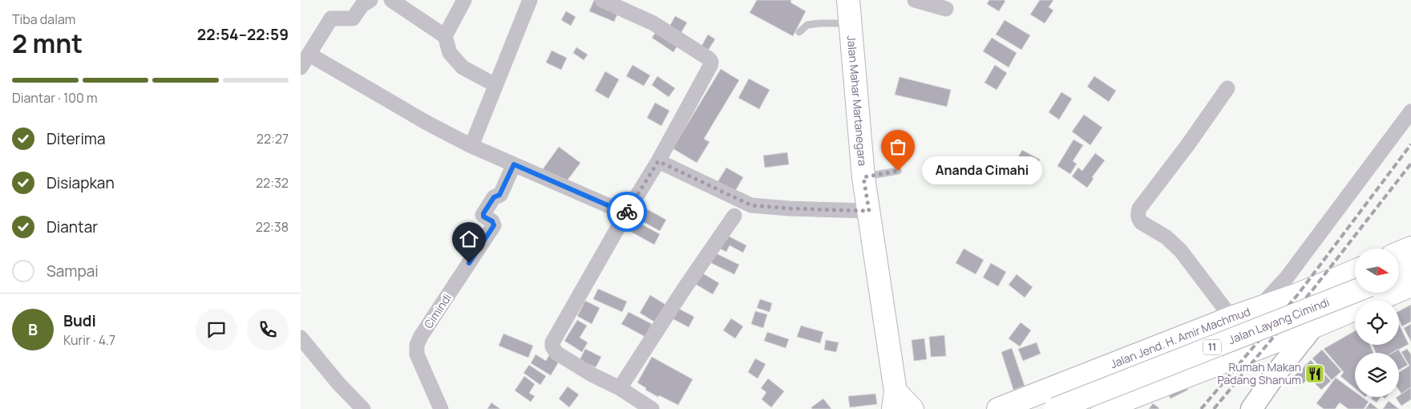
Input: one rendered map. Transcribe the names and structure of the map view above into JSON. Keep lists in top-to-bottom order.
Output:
{
  "streets": {
    "main road": [
      "Jalan Mahar Martanegara",
      "Jalan Layang Cimindi",
      "Jalan Jend. H. Amir Machmud",
      "11"
    ],
    "street": ["Cimindi"]
  },
  "places": {
    "other": ["Ananda Cimahi"],
    "restaurant": ["Rumah Makan Padang Shanum"]
  },
  "north": "right",
  "page": {
    "heading": ["2 mnt", "Tiba dalam", "22:54–22:59"],
    "panel": ["Budi", "Kurir · 4.7"],
    "bar": "Diantar · 100 m",
    "list": [
      ["Diterima", "22:27"],
      ["Disiapkan", "22:32"],
      ["Diantar", "22:38"],
      "Sampai"
    ],
    "bubble": "Ananda Cimahi",
    "round": "B"
  }
}
